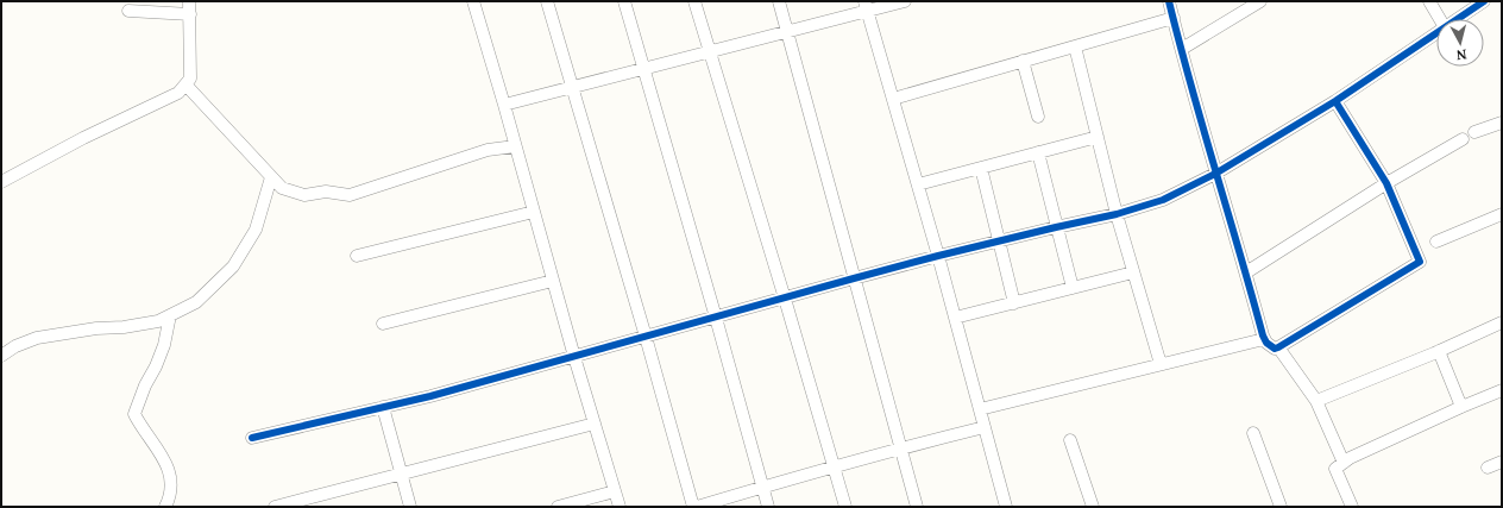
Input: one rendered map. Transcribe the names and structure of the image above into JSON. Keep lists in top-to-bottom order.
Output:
{
  "north": "bottom"
}
